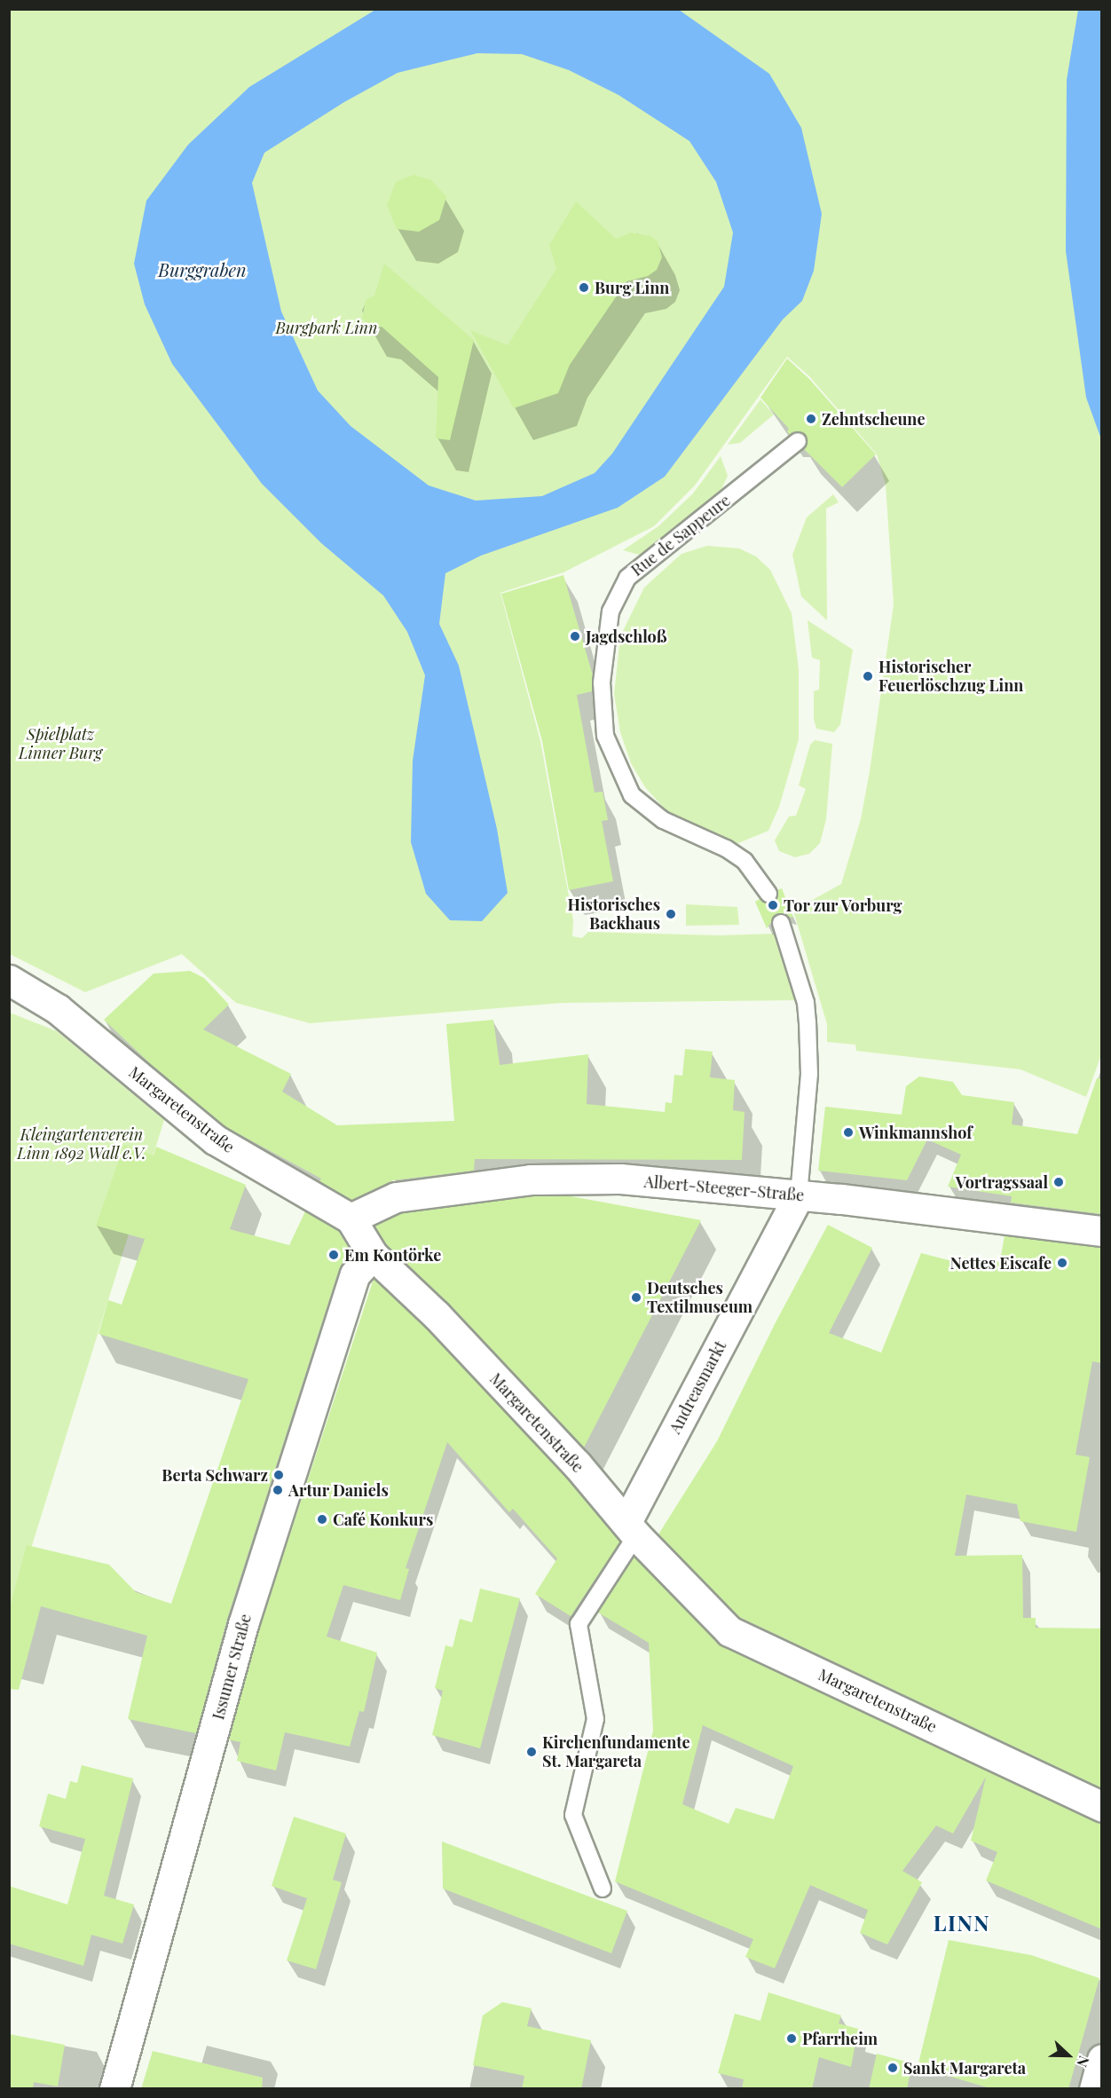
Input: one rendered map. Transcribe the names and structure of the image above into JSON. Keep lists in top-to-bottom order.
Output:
{
  "streets": {
    "street": [
      "Margaretenstraße",
      "Albert-Steeger-Straße",
      "Andreasmarkt",
      "Issumer Straße"
    ],
    "lane": ["Rue de Sappeure"]
  },
  "crossings": [
    ["Margaretenstraße", "Albert-Steeger-Straße"],
    ["Margaretenstraße", "Andreasmarkt"],
    ["Margaretenstraße", "Issumer Straße"],
    ["Albert-Steeger-Straße", "Andreasmarkt"]
  ],
  "districts": ["LINN"],
  "water": ["Burggraben"],
  "parks": ["Burgpark Linn", "Spielplatz Linner Burg", "Kleingartenverein Linn 1892 Wall e.V."],
  "places": [
    "Burg Linn",
    "Zehntscheune",
    "Jagdschloß",
    "Historischer Feuerlöschzug Linn",
    "Tor zur Vorburg",
    "Historisches Backhaus",
    "Winkmannshof",
    "Vortragssaal",
    "Em Kontörke",
    "Nettes Eiscafe",
    "Deutsches Textilmuseum",
    "Berta Schwarz",
    "Artur Daniels",
    "Café Konkurs",
    "Kirchenfundamente St. Margareta",
    "Pfarrheim",
    "Sankt Margareta"
  ],
  "north": "right"
}
